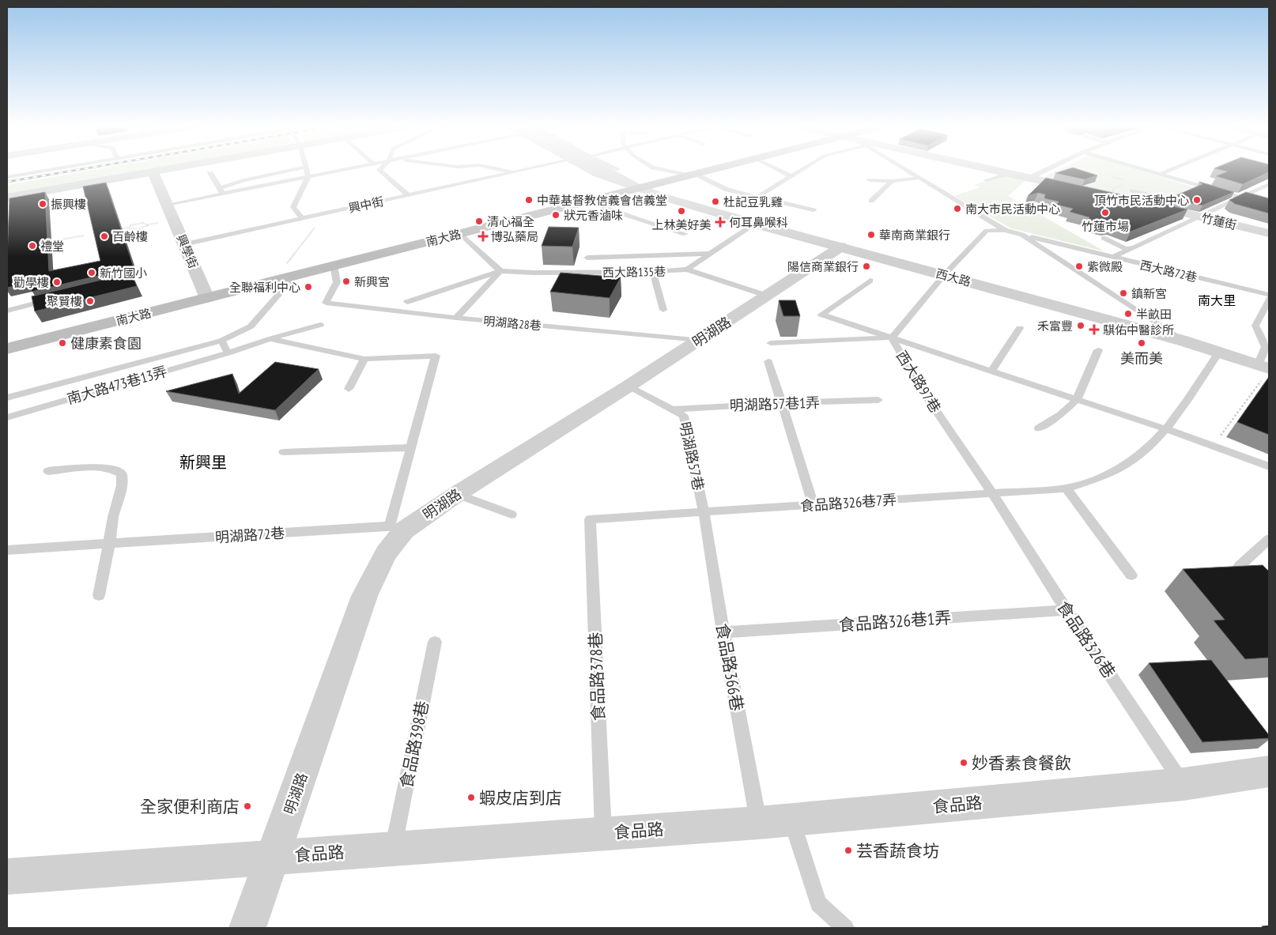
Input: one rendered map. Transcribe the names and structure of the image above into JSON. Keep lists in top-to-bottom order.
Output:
{
  "streets": {
    "main road": ["南大路"],
    "street": [
      "竹蓮街",
      "興學街",
      "西大路",
      "明湖路",
      "食品路"
    ],
    "lane": [
      "興中街",
      "西大路72巷",
      "西大路135巷",
      "明湖路28巷",
      "西大路97巷",
      "南大路473巷13弄",
      "明湖路57巷1弄",
      "明湖路57巷",
      "食品路326巷7弄",
      "明湖路72巷",
      "食品路326巷1弄",
      "食品路326巷",
      "食品路366巷",
      "食品路378巷",
      "食品路398巷"
    ]
  },
  "crossings": [
    ["興中街", "興學街"],
    ["南大路", "興學街"],
    ["南大路", "西大路"],
    ["南大路", "明湖路28巷"],
    ["西大路72巷", "西大路"],
    ["西大路72巷", "西大路97巷"],
    ["西大路", "明湖路"],
    ["西大路", "西大路97巷"],
    ["西大路", "食品路326巷7弄"],
    ["明湖路28巷", "明湖路"],
    ["明湖路", "明湖路57巷"],
    ["明湖路", "明湖路72巷"],
    ["明湖路", "食品路"],
    ["西大路97巷", "食品路326巷7弄"],
    ["西大路97巷", "食品路326巷"],
    ["明湖路57巷1弄", "明湖路57巷"],
    ["明湖路57巷", "食品路326巷7弄"],
    ["明湖路57巷", "食品路366巷"],
    ["食品路326巷7弄", "食品路326巷"],
    ["食品路326巷7弄", "食品路366巷"],
    ["食品路326巷7弄", "食品路378巷"],
    ["食品路326巷1弄", "食品路326巷"],
    ["食品路326巷1弄", "食品路366巷"],
    ["食品路326巷", "食品路"],
    ["食品路366巷", "食品路"],
    ["食品路378巷", "食品路"],
    ["食品路398巷", "食品路"]
  ],
  "districts": ["南大里", "新興里"],
  "places": {
    "other": [
      "中華基督教信義會信義堂",
      "頂竹市民活動中心",
      "杜記豆乳雞",
      "振興樓",
      "南大市民活動中心",
      "上林美好美",
      "竹蓮市場",
      "狀元香滷味",
      "清心福全",
      "華南商業銀行",
      "百齡樓",
      "禮堂",
      "陽信商業銀行",
      "紫微殿",
      "新竹國小",
      "新興宮",
      "勸學樓",
      "全聯福利中心",
      "鎮新宮",
      "聚賢樓",
      "半畝田",
      "禾富豐",
      "健康素食園",
      "美而美",
      "妙香素食餐飲",
      "蝦皮店到店",
      "全家便利商店",
      "芸香蔬食坊"
    ],
    "health": ["何耳鼻喉科", "博弘藥局", "騏佑中醫診所"]
  }
}
